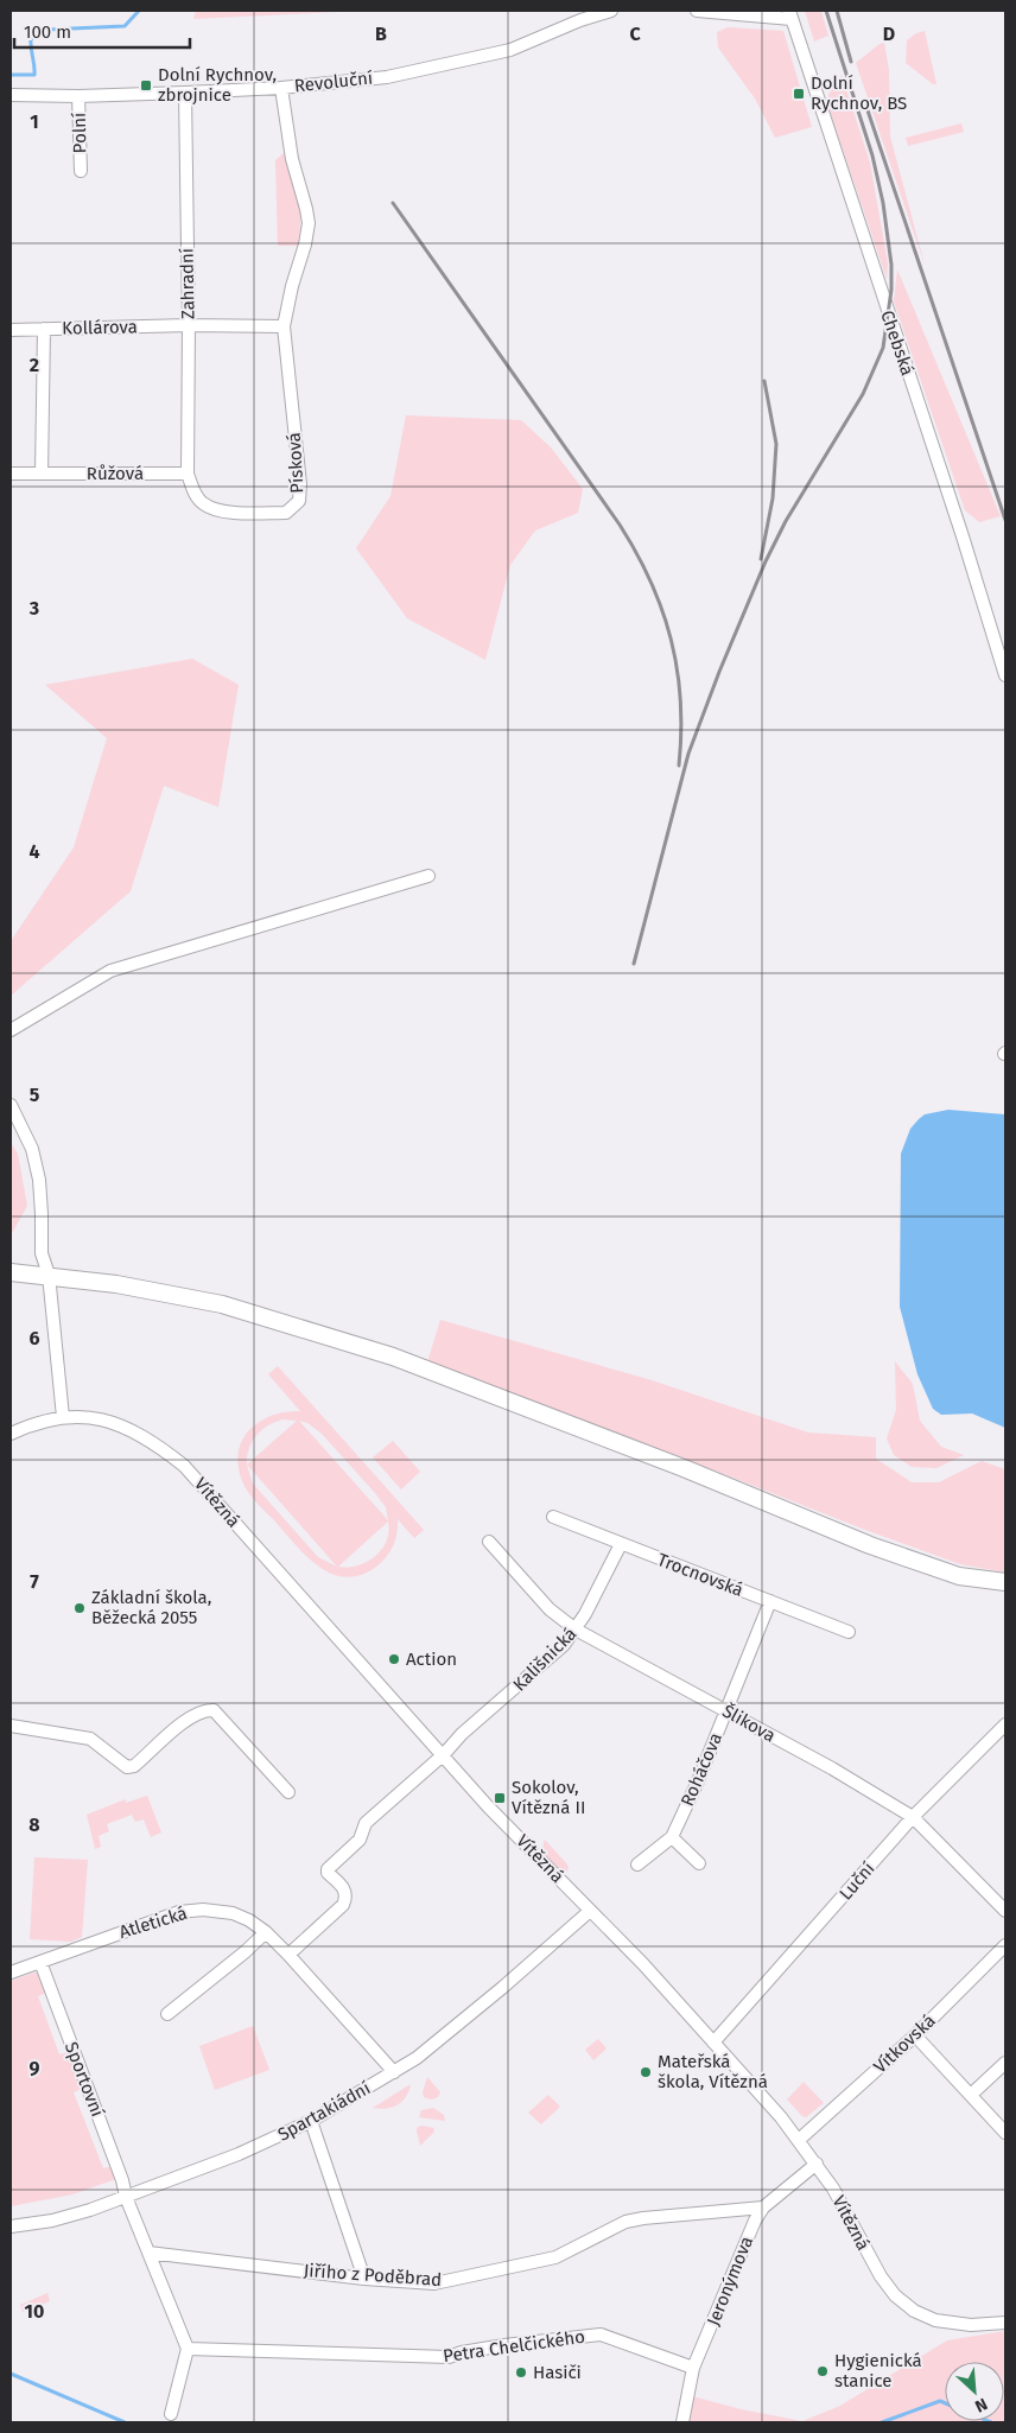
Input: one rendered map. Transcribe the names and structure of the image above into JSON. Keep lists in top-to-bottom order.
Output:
{
  "streets": {
    "street": [
      "Revoluční",
      "Polní",
      "Zahradní",
      "Kollárova",
      "Chebská",
      "Písková",
      "Růžová",
      "Vítězná",
      "Trocnovská",
      "Kališnická",
      "Šlikova",
      "Roháčova",
      "Luční",
      "Atletická",
      "Vítkovská",
      "Sportovní",
      "Spartakiádní",
      "Jiřího z Poděbrad",
      "Jeronýmova",
      "Petra Chelčického"
    ]
  },
  "crossings": [
    ["Revoluční", "Polní"],
    ["Revoluční", "Zahradní"],
    ["Revoluční", "Písková"],
    ["Zahradní", "Kollárova"],
    ["Zahradní", "Písková"],
    ["Zahradní", "Růžová"],
    ["Písková", "Růžová"],
    ["Vítězná", "Kališnická"],
    ["Vítězná", "Luční"],
    ["Vítězná", "Vítkovská"],
    ["Vítězná", "Spartakiádní"],
    ["Vítězná", "Jeronýmova"],
    ["Trocnovská", "Kališnická"],
    ["Trocnovská", "Roháčova"],
    ["Kališnická", "Šlikova"],
    ["Šlikova", "Roháčova"],
    ["Šlikova", "Luční"],
    ["Atletická", "Sportovní"],
    ["Atletická", "Spartakiádní"],
    ["Sportovní", "Spartakiádní"],
    ["Sportovní", "Jiřího z Poděbrad"],
    ["Sportovní", "Petra Chelčického"],
    ["Jiřího z Poděbrad", "Jeronýmova"],
    ["Jeronýmova", "Petra Chelčického"]
  ],
  "places": {
    "transit": ["Dolní Rychnov, zbrojnice", "Dolní Rychnov, BS", "Sokolov, Vítězná II"],
    "other": [
      "Základní škola, Běžecká 2055",
      "Action",
      "Mateřská škola, Vítězná",
      "Hygienická stanice",
      "Hasiči"
    ]
  },
  "scale_bar": "100 m",
  "north": "bottom right",
  "grid": {
    "columns": ["B", "C", "D"],
    "rows": [
      "1",
      "2",
      "3",
      "4",
      "5",
      "6",
      "7",
      "8",
      "9",
      "10"
    ]
  }
}
